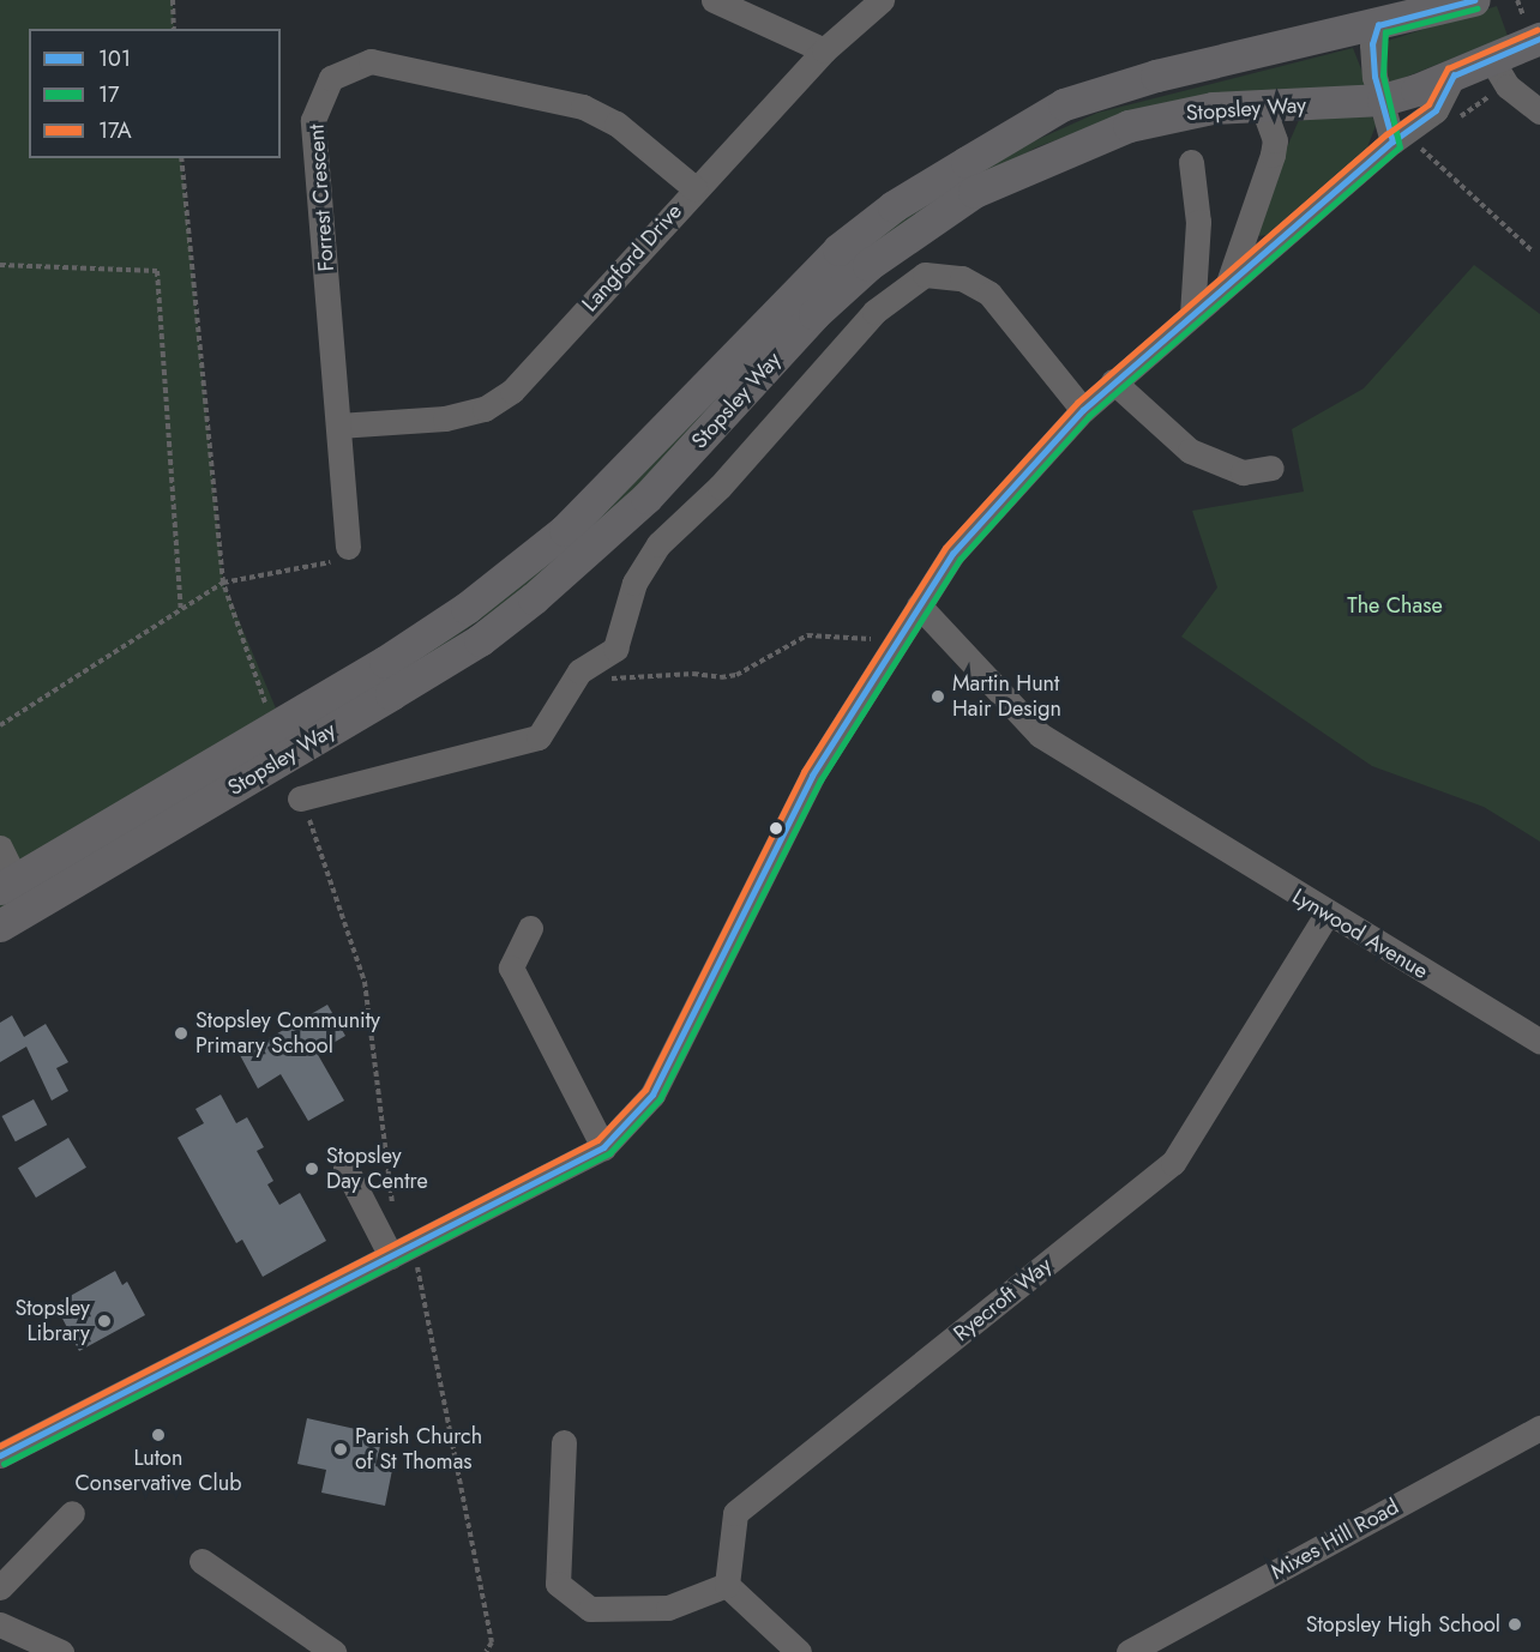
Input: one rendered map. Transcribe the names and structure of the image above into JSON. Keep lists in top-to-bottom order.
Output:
{
  "streets": {
    "main road": ["Stopsley Way"],
    "street": [
      "Forrest Crescent",
      "Langford Drive",
      "Lynwood Avenue",
      "Ryecroft Way",
      "Mixes Hill Road"
    ]
  },
  "crossings": [
    ["Forrest Crescent", "Langford Drive"],
    ["Lynwood Avenue", "Ryecroft Way"]
  ],
  "parks": ["The Chase"],
  "places": [
    "Martin Hunt Hair Design",
    "Stopsley Community Primary School",
    "Stopsley Day Centre",
    "Stopsley Library",
    "Luton Conservative Club",
    "Parish Church of St Thomas",
    "Stopsley High School"
  ],
  "lines": ["transit line 101", "transit line 17", "transit line 17A"],
  "legend": ["101", "17", "17A"]
}
